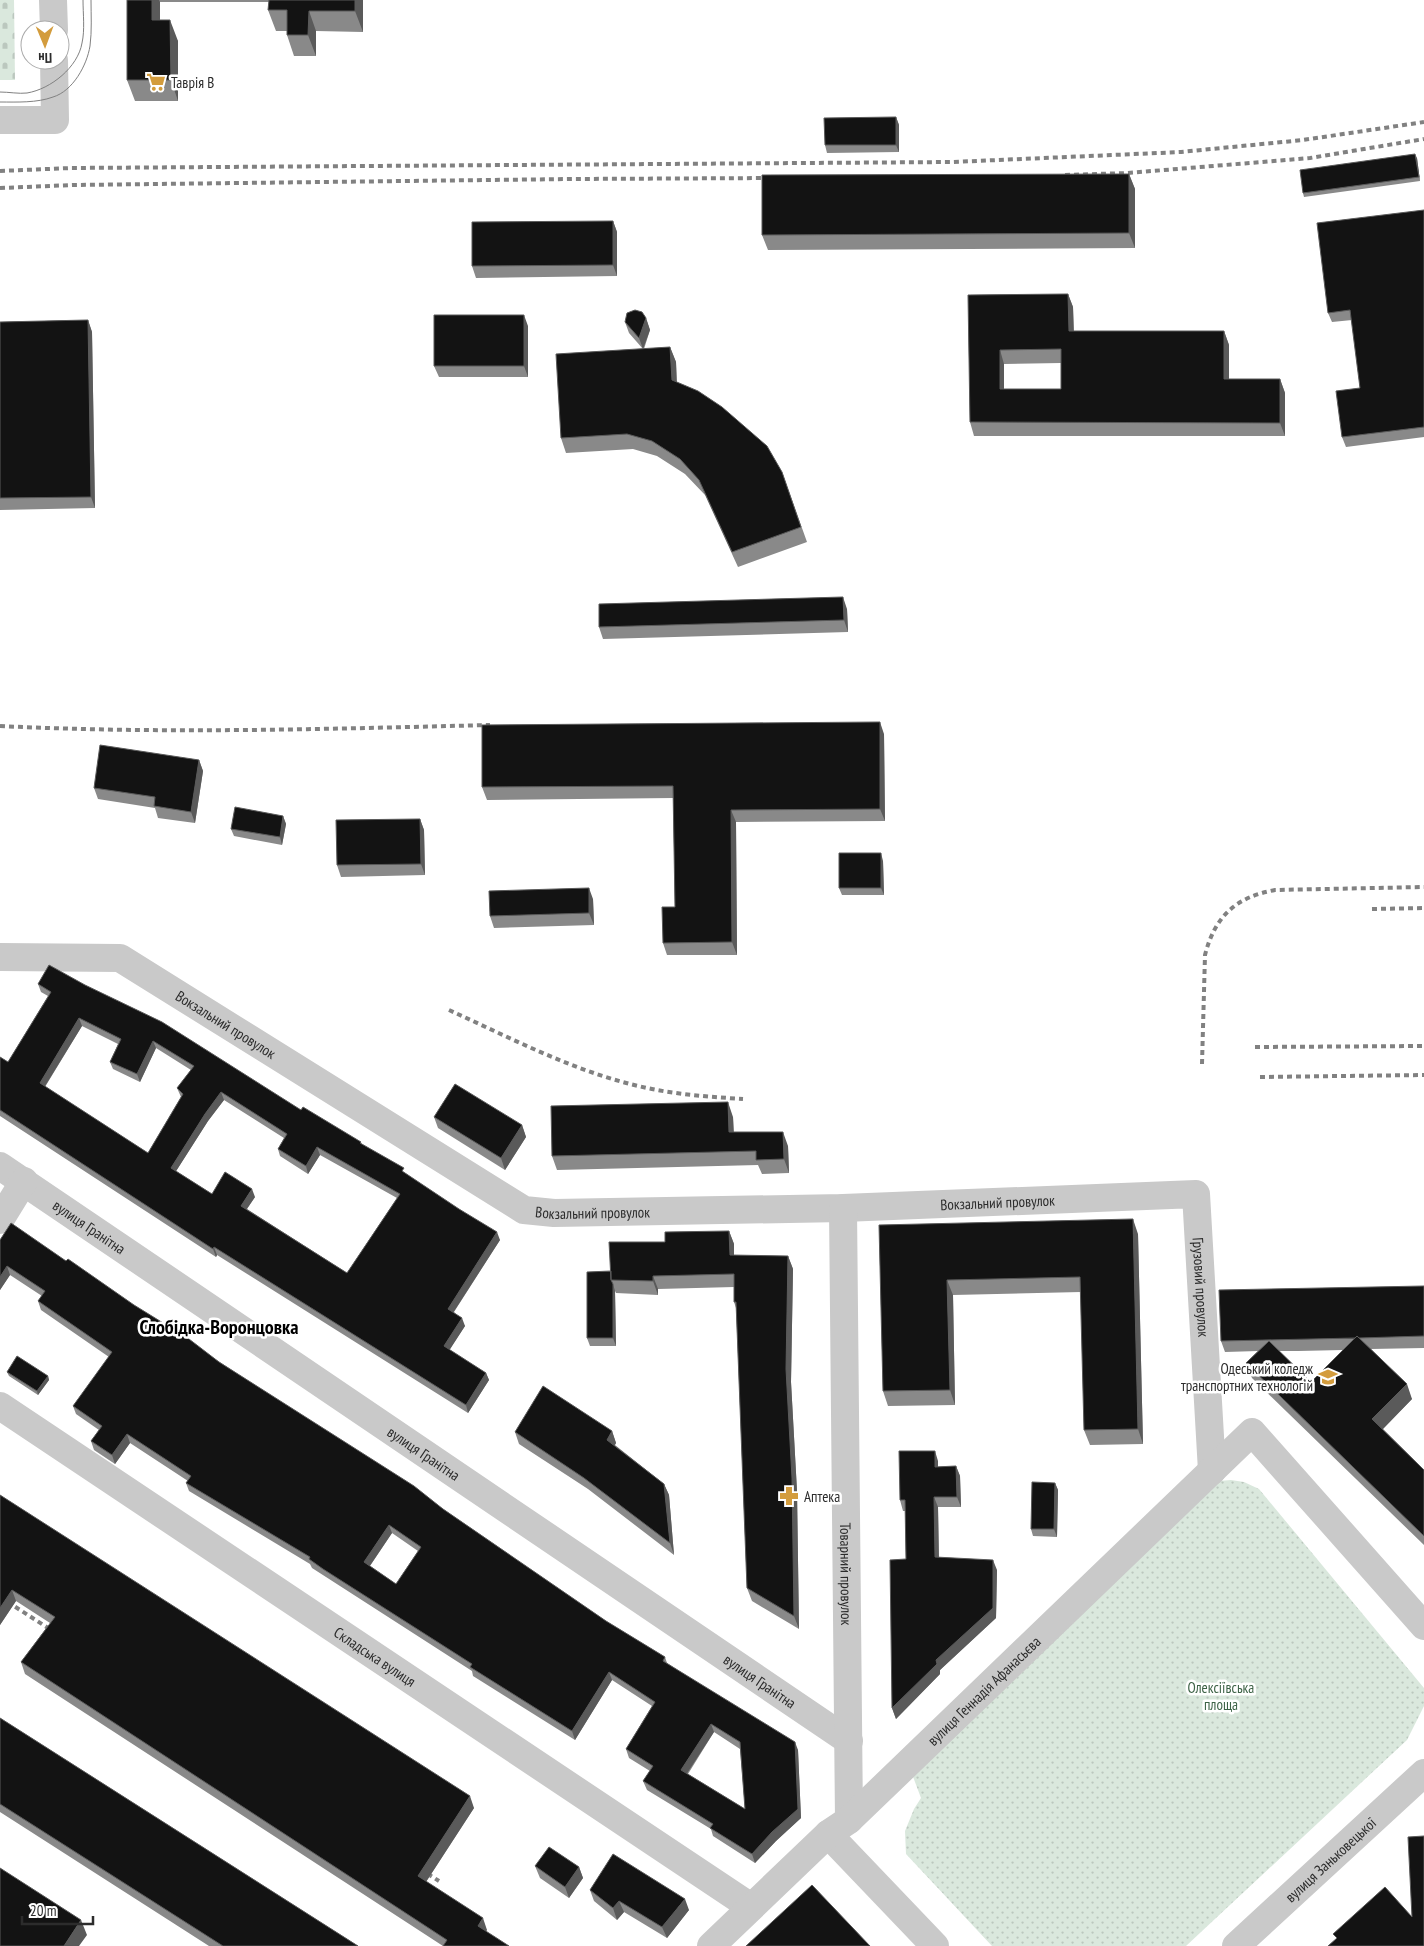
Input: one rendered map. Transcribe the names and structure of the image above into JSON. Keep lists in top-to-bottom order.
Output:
{
  "streets": {
    "street": [
      "Вокзальний провулок",
      "вулиця Гранітна",
      "Грузовий провулок",
      "Товарний провулок",
      "Складська вулиця",
      "вулиця Геннадія Афанасьєва",
      "вулиця Заньковецької"
    ]
  },
  "crossings": [
    ["Вокзальний провулок", "Грузовий провулок"],
    ["Вокзальний провулок", "Товарний провулок"],
    ["вулиця Гранітна", "Товарний провулок"],
    ["Грузовий провулок", "вулиця Геннадія Афанасьєва"],
    ["Товарний провулок", "вулиця Геннадія Афанасьєва"],
    ["Складська вулиця", "вулиця Геннадія Афанасьєва"]
  ],
  "districts": ["Слобідка-Воронцовка"],
  "parks": ["Олексіївська площа"],
  "places": {
    "supermarket": ["Таврія В"],
    "school or university": ["Одеський коледж транспортних технологій"],
    "pharmacy": ["Аптека"]
  },
  "scale_bar": "20 m",
  "north": "bottom"
}
